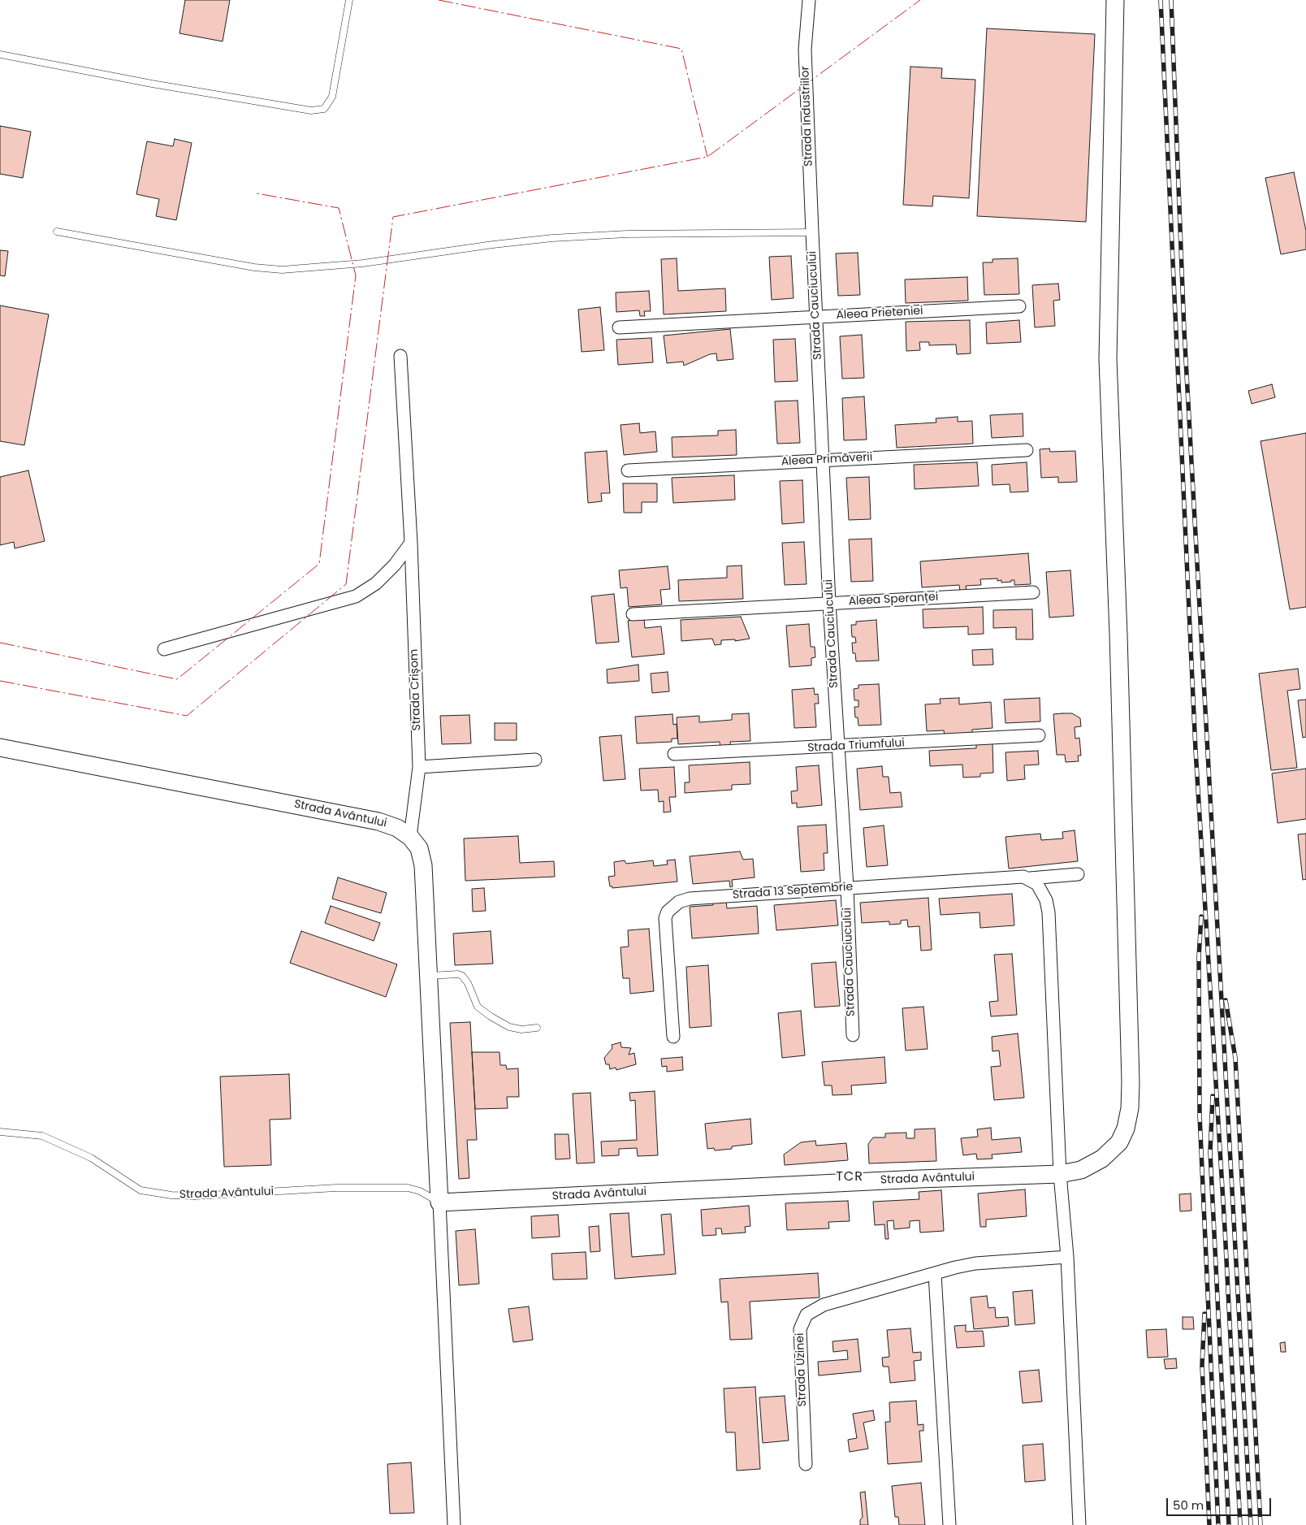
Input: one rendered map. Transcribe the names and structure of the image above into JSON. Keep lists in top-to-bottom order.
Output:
{
  "streets": {
    "main road": ["Strada Avântului"],
    "street": [
      "Strada Industriilor",
      "Strada Cauciucului",
      "Aleea Prieteniei",
      "Aleea Primăverii",
      "Aleea Speranței",
      "Strada Crișom",
      "Strada Triumfului",
      "Strada 13 Septembrie",
      "Strada Uzinei"
    ]
  },
  "crossings": [
    ["Strada Industriilor", "Strada Cauciucului"],
    ["Strada Cauciucului", "Aleea Prieteniei"],
    ["Strada Cauciucului", "Aleea Primăverii"],
    ["Strada Cauciucului", "Aleea Speranței"],
    ["Strada Cauciucului", "Strada Triumfului"],
    ["Strada Cauciucului", "Strada 13 Septembrie"],
    ["Strada Crișom", "Strada Avântului"]
  ],
  "districts": ["TCR"],
  "scale_bar": "50 m"
}
